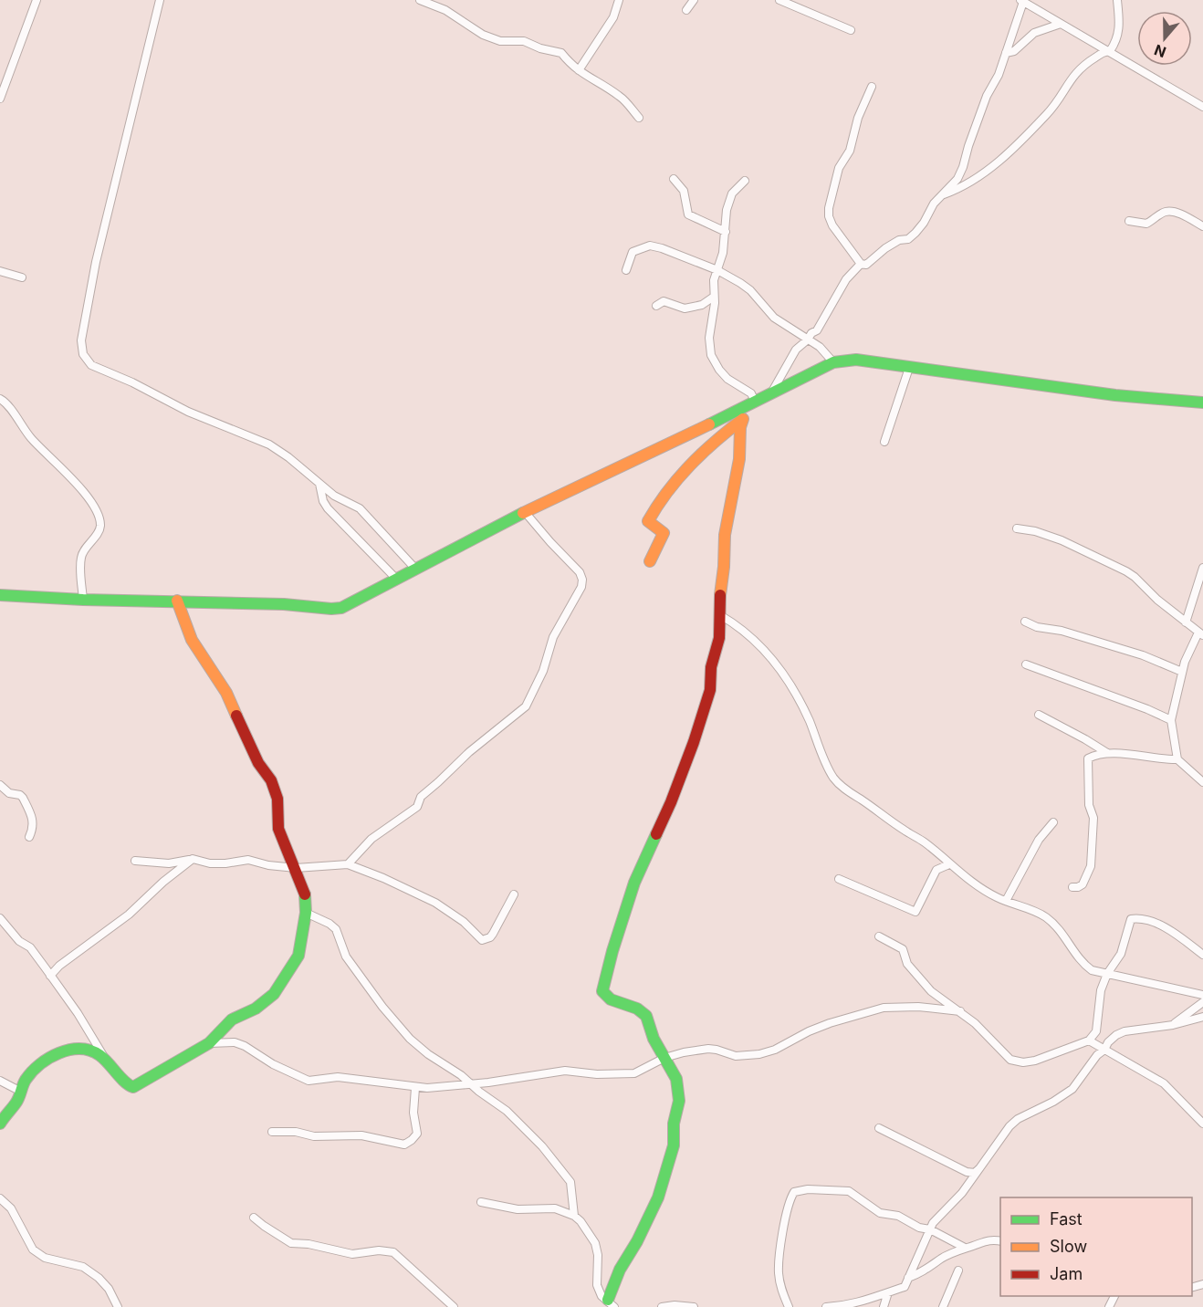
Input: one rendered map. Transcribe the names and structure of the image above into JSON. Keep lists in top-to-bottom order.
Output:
{
  "legend": ["Fast", "Slow", "Jam"],
  "north": "bottom"
}
